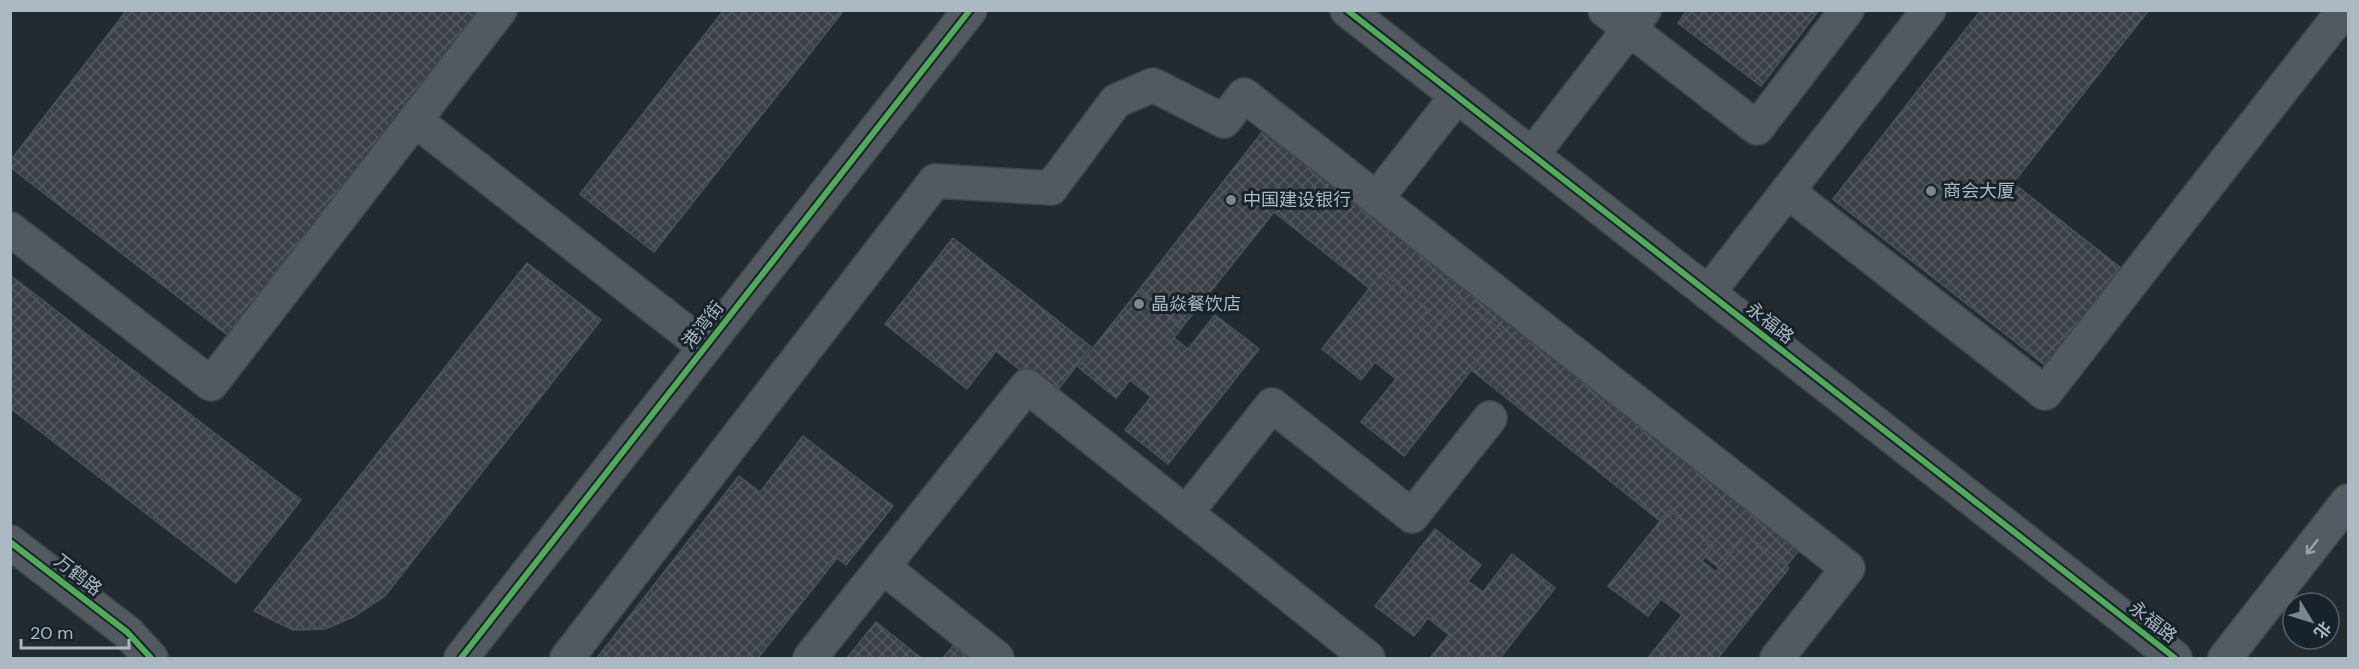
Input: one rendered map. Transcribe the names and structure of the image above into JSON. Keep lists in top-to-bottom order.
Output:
{
  "streets": {
    "street": ["永福路", "港湾街", "万鹤路"]
  },
  "places": ["商会大厦", "中国建设银行", "晶焱餐饮店"],
  "scale_bar": "20 m",
  "north": "bottom right"
}
